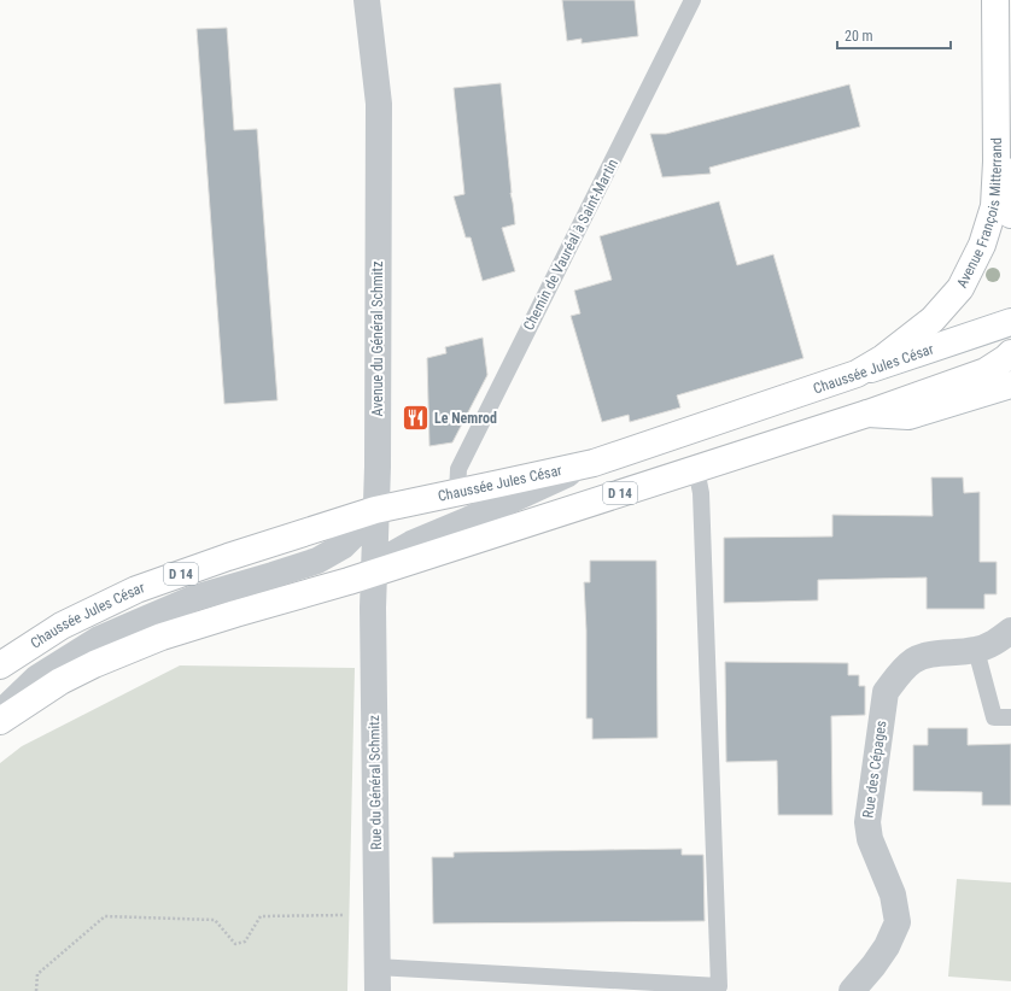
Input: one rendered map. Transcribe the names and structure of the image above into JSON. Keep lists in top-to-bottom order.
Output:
{
  "streets": {
    "main road": ["Avenue François Mitterrand", "Chaussée Jules César", "D 14"],
    "street": ["Avenue du Général Schmitz", "Rue des Cépages", "Rue du Général Schmitz"],
    "lane": ["Chemin de Vauréal à Saint-Martin"]
  },
  "crossings": [
    ["Avenue François Mitterrand", "Chaussée Jules César"],
    ["Chemin de Vauréal à Saint-Martin", "Chaussée Jules César"],
    ["Avenue du Général Schmitz", "Chaussée Jules César"],
    ["Avenue du Général Schmitz", "D 14"],
    ["Avenue du Général Schmitz", "Rue du Général Schmitz"],
    ["D 14", "Rue du Général Schmitz"]
  ],
  "places": {
    "restaurant": ["Le Nemrod"]
  },
  "scale_bar": "20 m"
}
